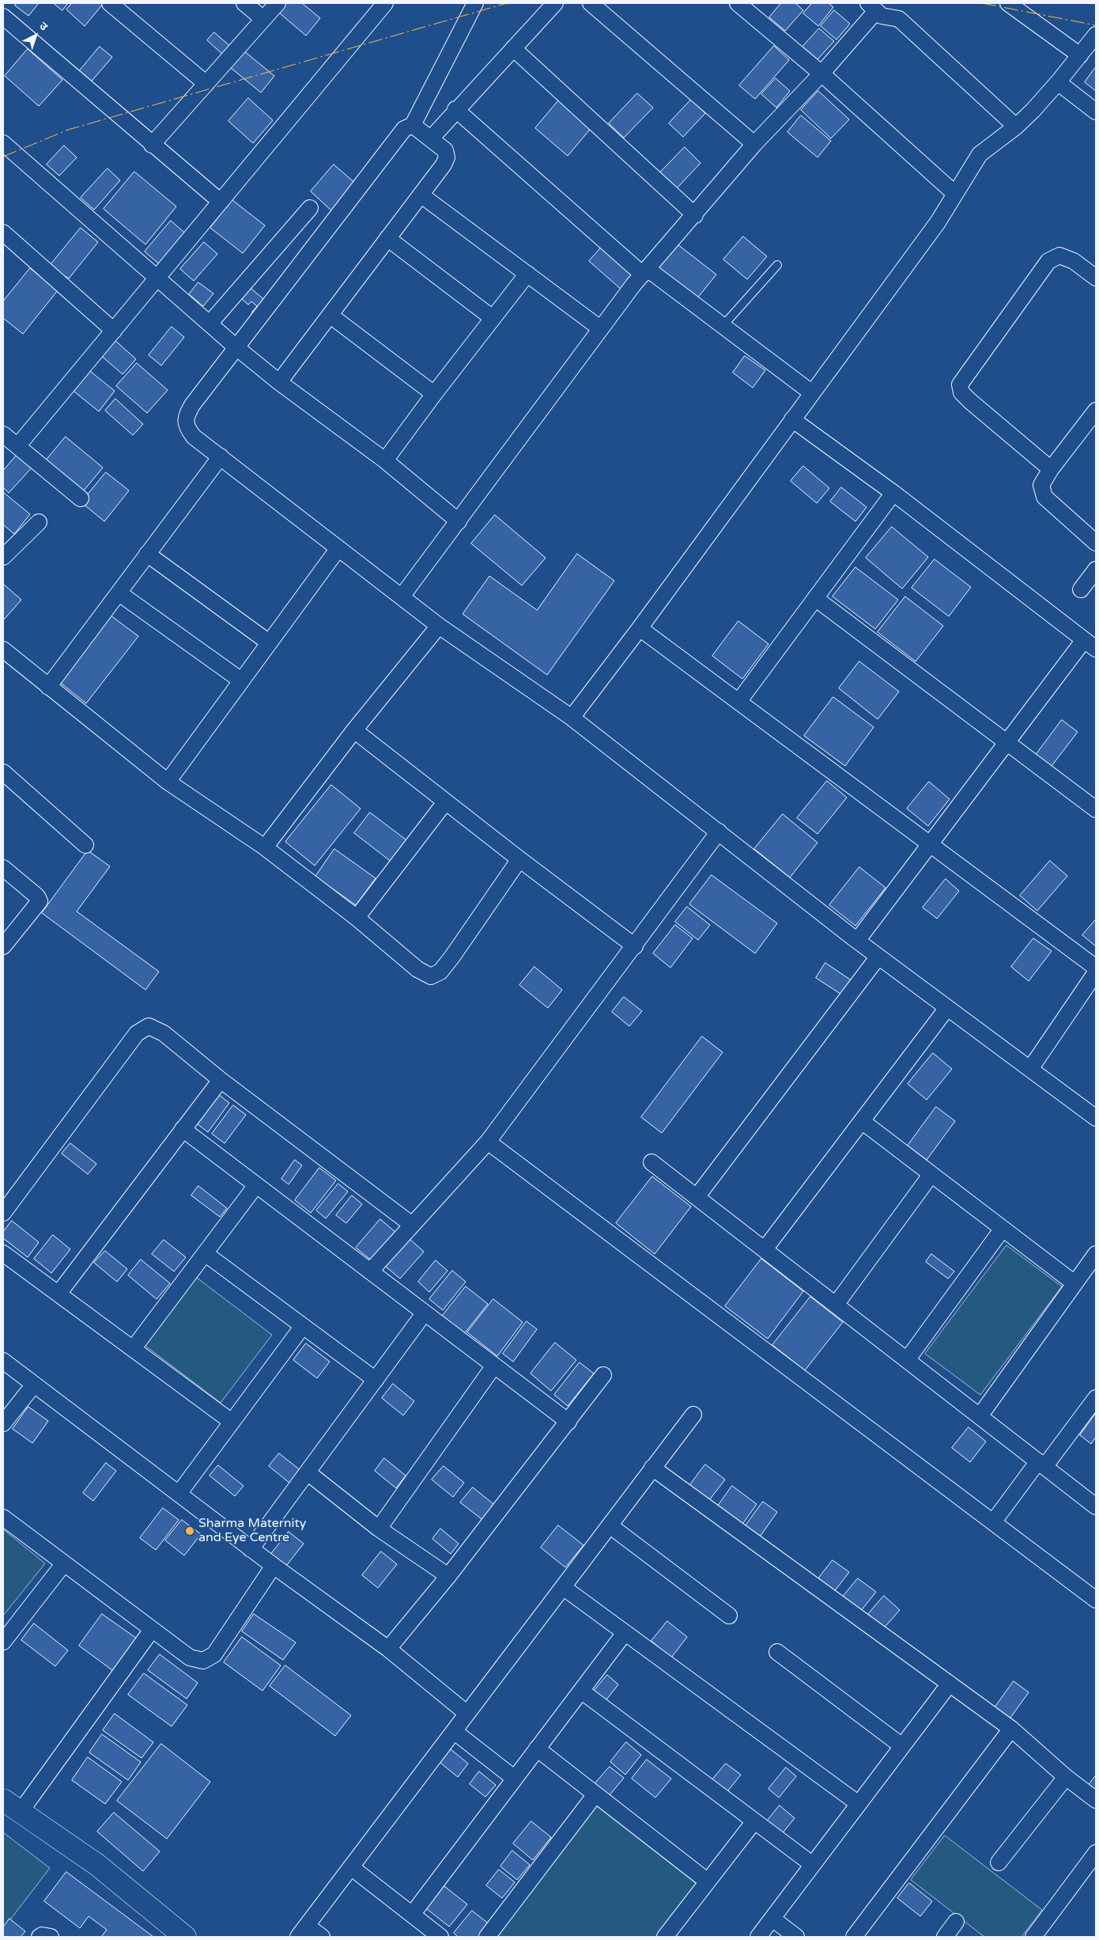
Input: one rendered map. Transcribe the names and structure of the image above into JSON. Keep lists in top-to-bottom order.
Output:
{
  "places": ["Sharma Maternity and Eye Centre"],
  "north": "top right"
}
